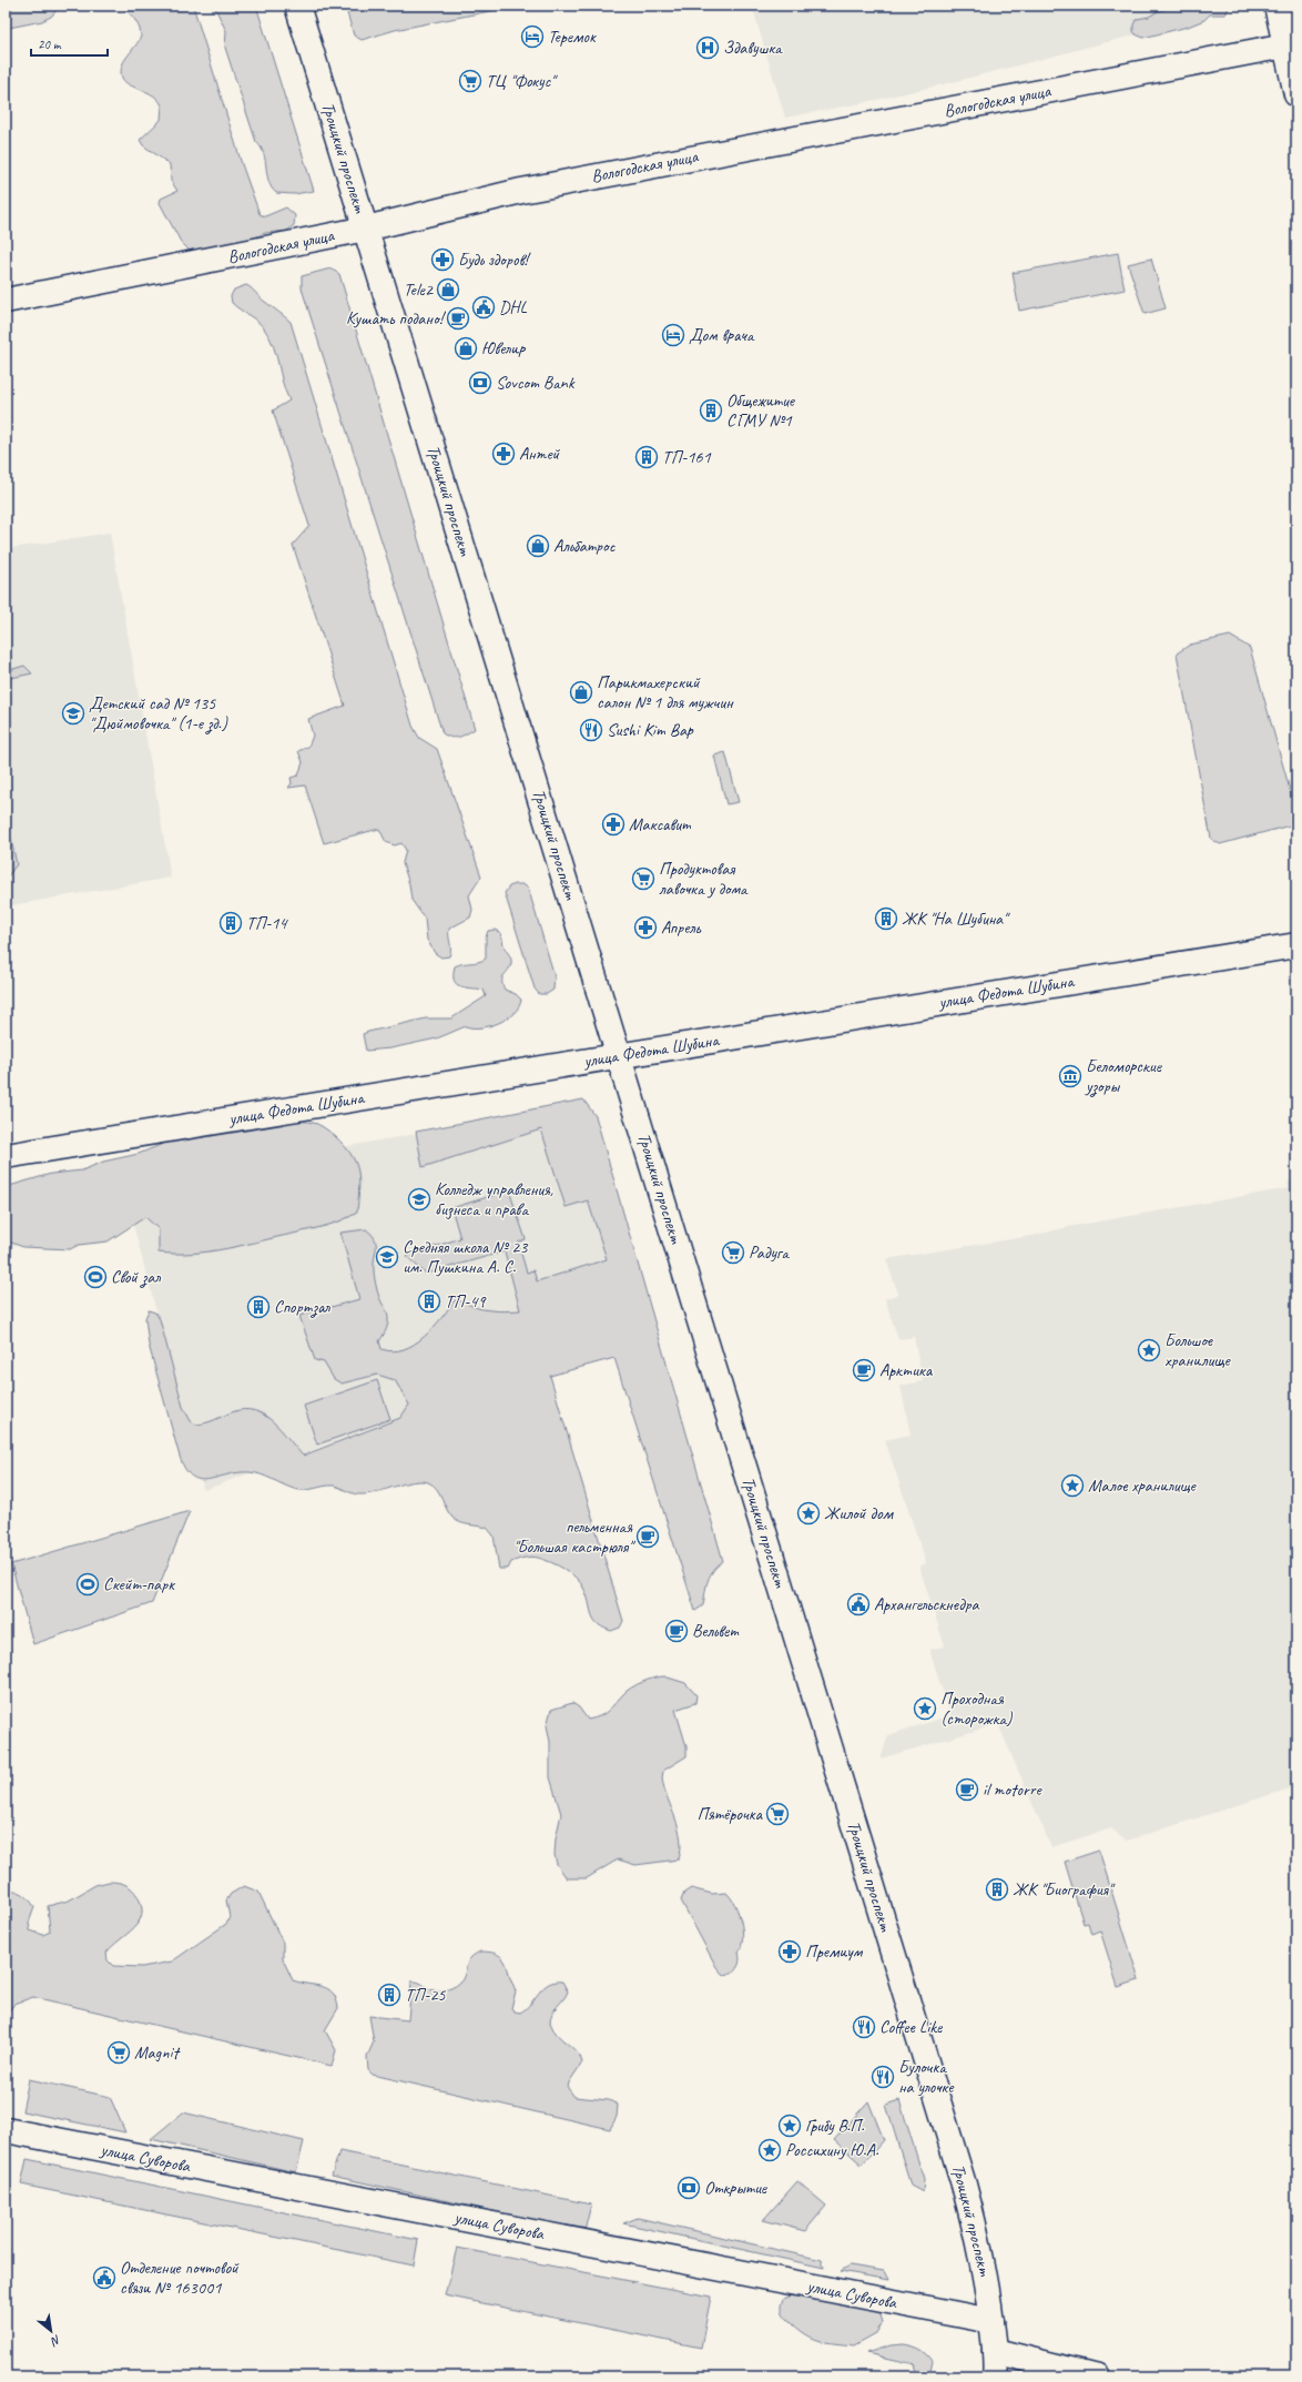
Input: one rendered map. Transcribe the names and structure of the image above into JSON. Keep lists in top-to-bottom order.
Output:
{
  "streets": {
    "street": [
      "Вологодская улица",
      "Троицкий проспект",
      "улица Федота Шубина",
      "улица Суворова"
    ]
  },
  "crossings": [
    ["Вологодская улица", "Троицкий проспект"],
    ["Троицкий проспект", "улица Федота Шубина"],
    ["Троицкий проспект", "улица Суворова"]
  ],
  "places": {
    "hotel": ["Теремок", "Дом врача"],
    "hospital": ["Здавушка"],
    "supermarket": [
      "ТЦ \"Фокус\"",
      "Продуктовая лавочка у дома",
      "Радуга",
      "Пятёрочка",
      "Magnit"
    ],
    "pharmacy": [
      "Будь здоров!",
      "Антей",
      "Максавит",
      "Апрель",
      "Премиум"
    ],
    "shop": [
      "Tele2",
      "Ювелир",
      "Альбатрос",
      "Парикмахерский салон № 1 для мужчин"
    ],
    "public building": ["DHL", "Архангельскнедра", "Отделение почтовой связи № 163001"],
    "cafe": [
      "Кушать подано!",
      "Арктика",
      "пельменная \"Большая кастрюля\"",
      "Вельвет",
      "il motorre"
    ],
    "bank": ["Sovcom Bank", "Открытие"],
    "building": [
      "Общежитие СГМУ №1",
      "ТП-161",
      "ЖК \"На Шубина\"",
      "ТП-14",
      "ТП-49",
      "Спортзал",
      "ЖК \"Биография\"",
      "ТП-25"
    ],
    "school or university": ["Детский сад № 135 \"Дюймовочка\" (1-е зд.)", "Колледж управления, бизнеса и права", "Средняя школа № 23 им. Пушкина А. С."],
    "restaurant": ["Sushi Kim Bap", "Coffee Like", "Булочка на улочке"],
    "museum": ["Беломорские узоры"],
    "sports": ["Свой зал", "Скейт-парк"],
    "place": [
      "Большое хранилище",
      "Малое хранилище",
      "Жилой дом",
      "Проходная (сторожка)",
      "Грибу В.П.",
      "Россихину Ю.А."
    ]
  },
  "scale_bar": "20 m",
  "north": "bottom right"
}
